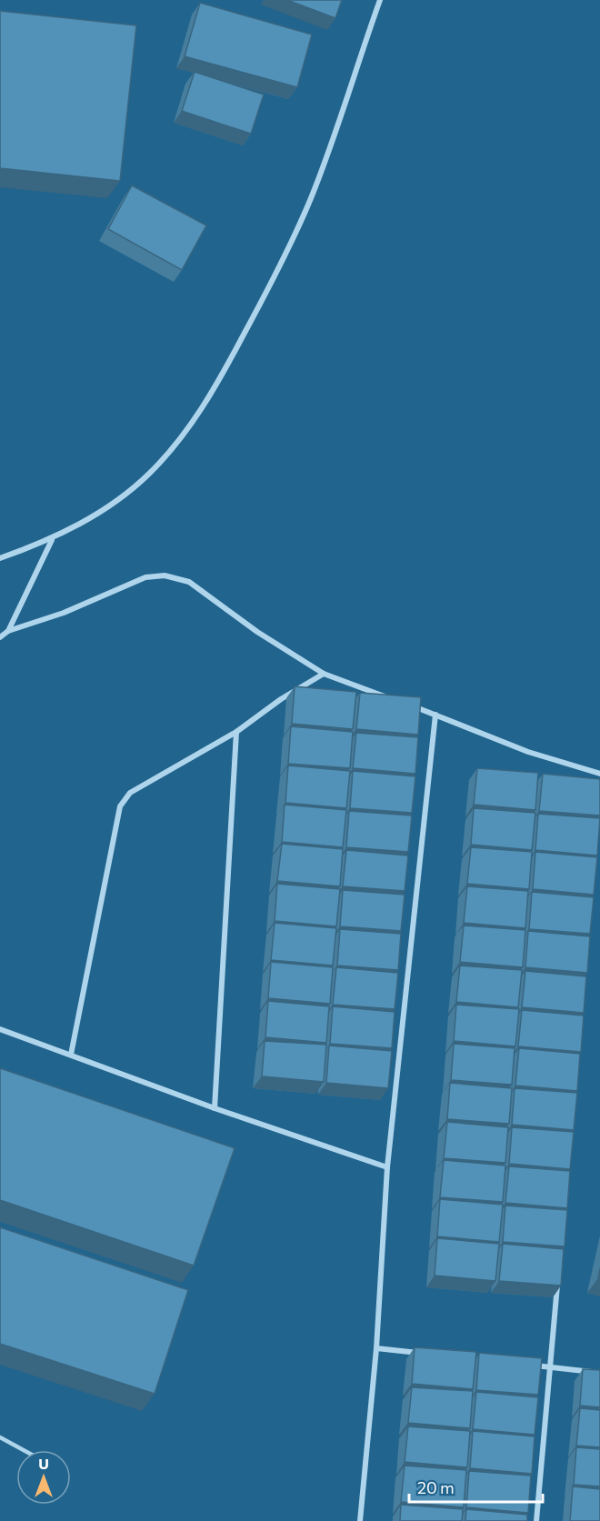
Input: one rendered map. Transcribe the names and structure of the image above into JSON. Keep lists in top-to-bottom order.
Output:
{
  "scale_bar": "20 m",
  "north": "top"
}
